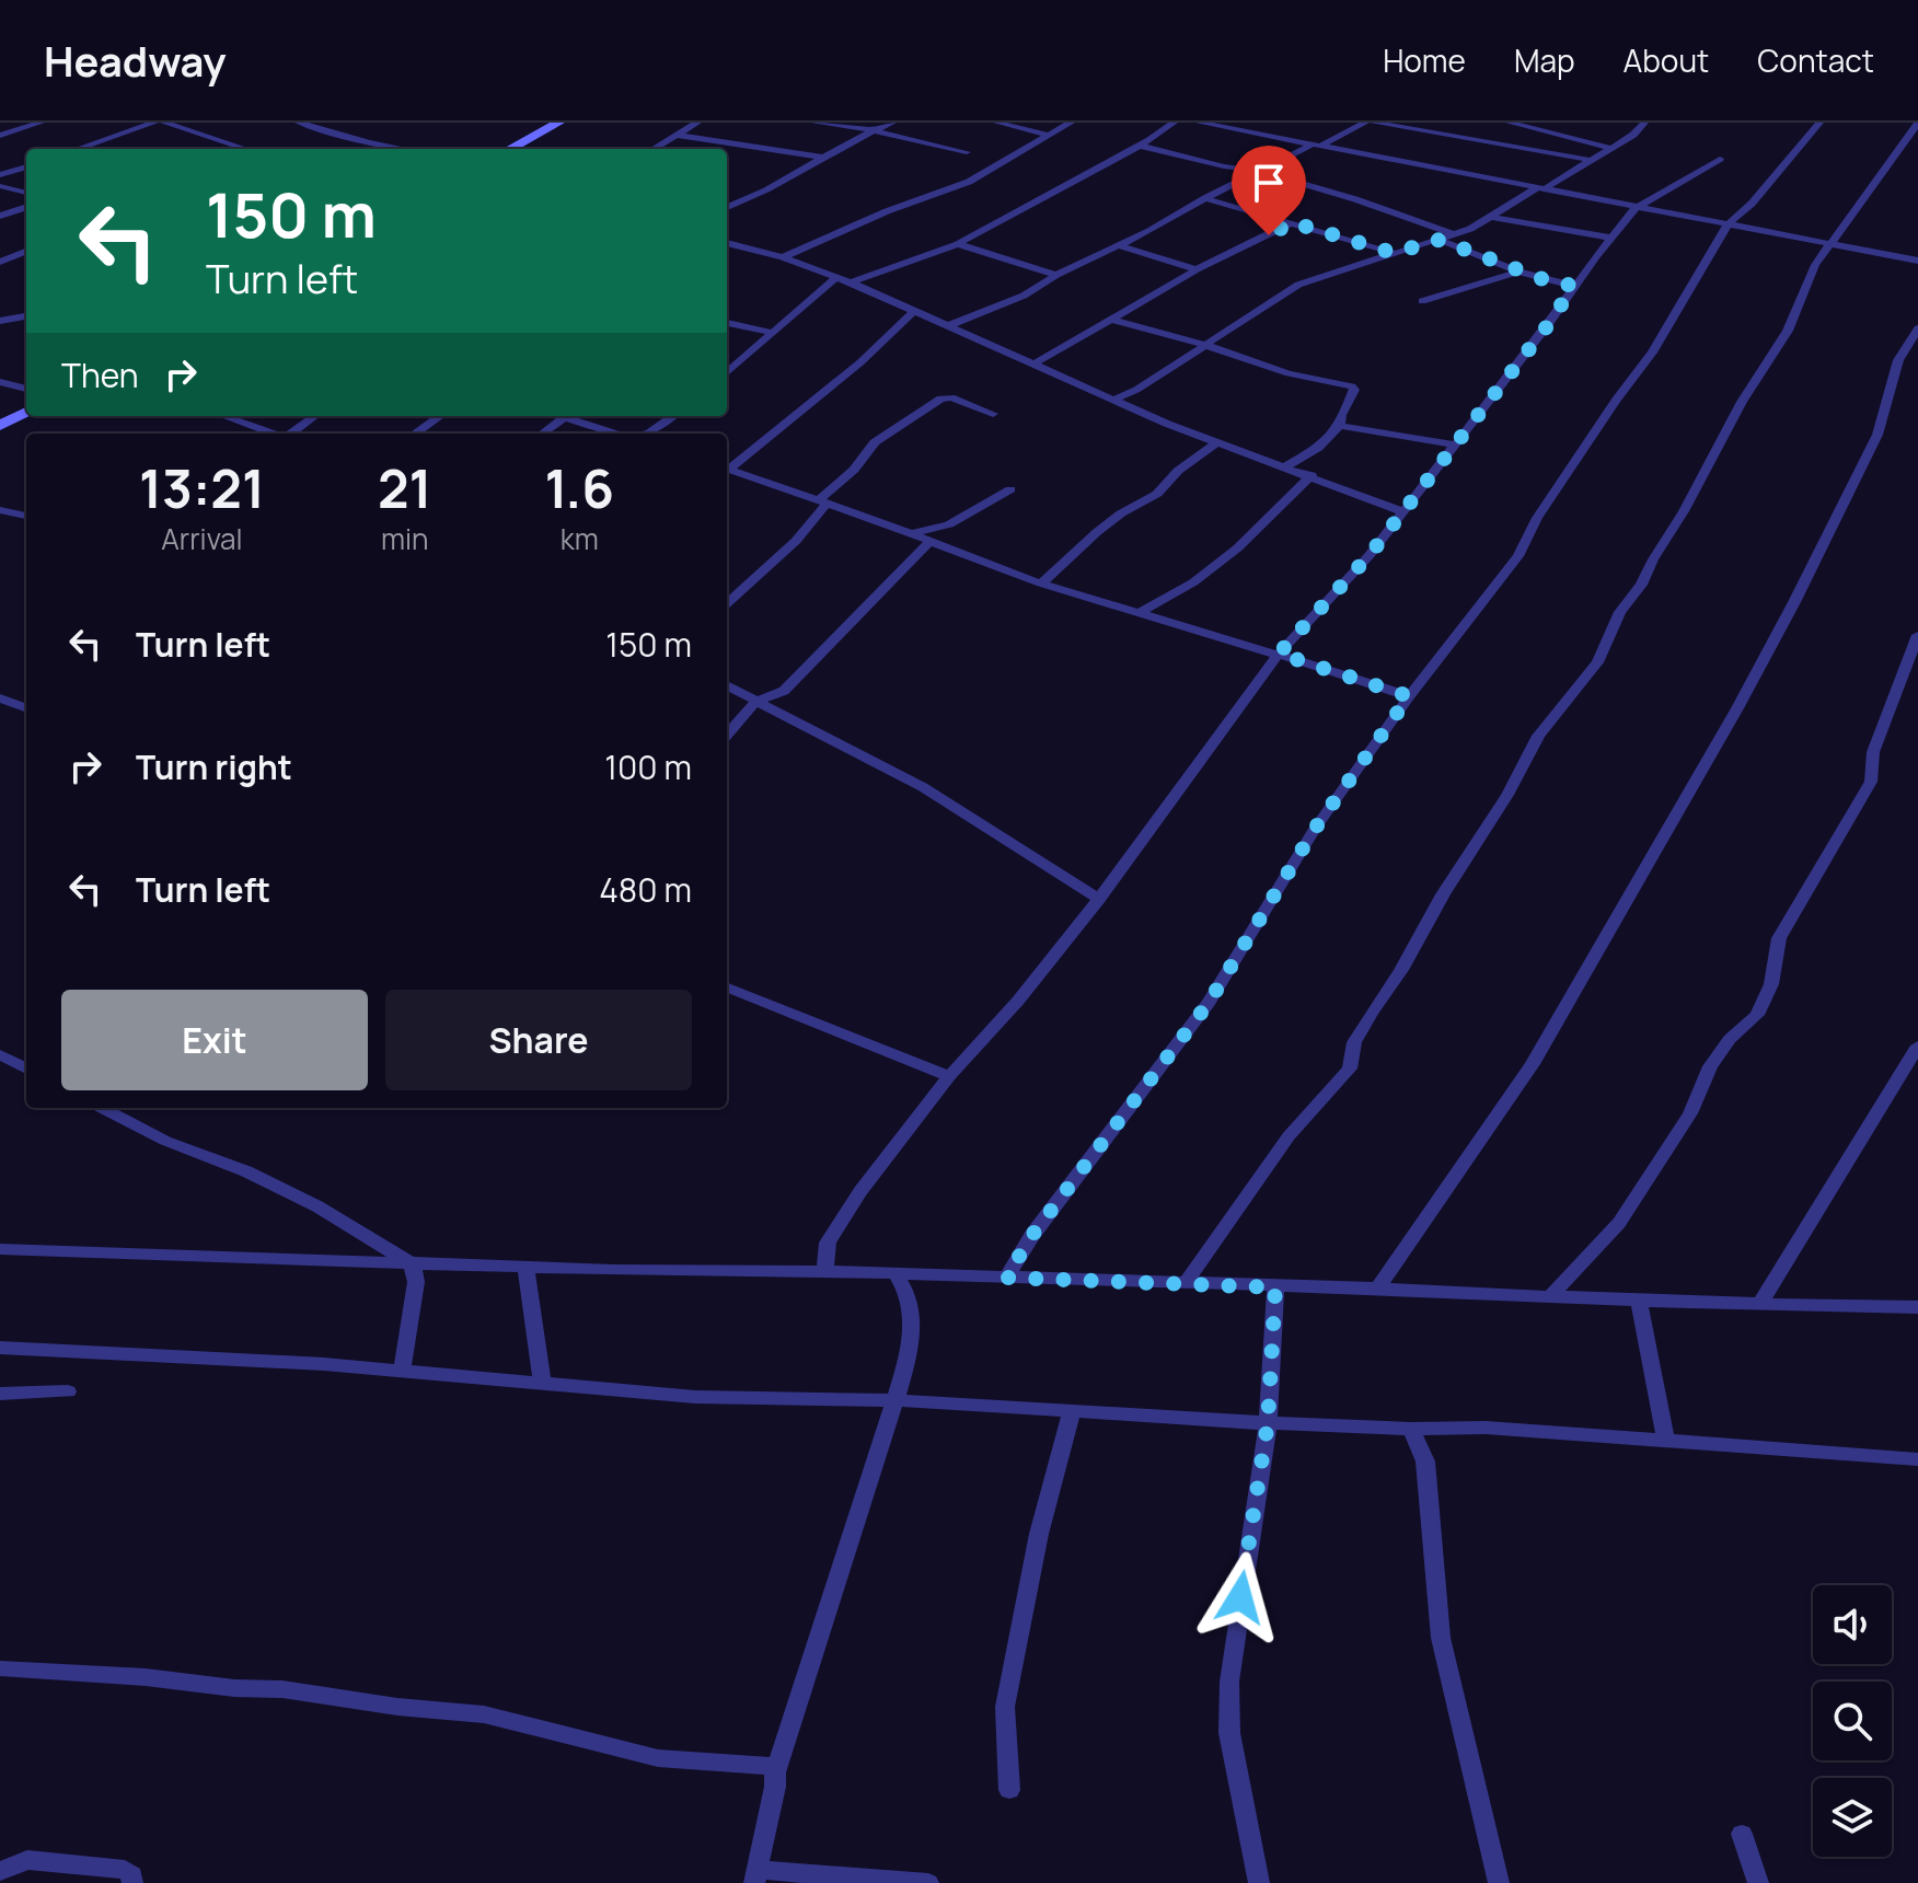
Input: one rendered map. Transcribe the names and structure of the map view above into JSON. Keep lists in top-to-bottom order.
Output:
{
  "page": {
    "header": "Headway",
    "nav": [
      "Home",
      "Map",
      "About",
      "Contact"
    ],
    "turn": ["150 m", "Turn left"],
    "then": "Then",
    "eta": [
      "13:21",
      "Arrival",
      "21",
      "min",
      "1.6",
      "km"
    ],
    "list": [
      {
        "name": "Turn left",
        "value": "150 m"
      },
      {
        "name": "Turn right",
        "value": "100 m"
      },
      {
        "name": "Turn left",
        "value": "480 m"
      }
    ],
    "buttons": ["Exit", "Share"]
  }
}
